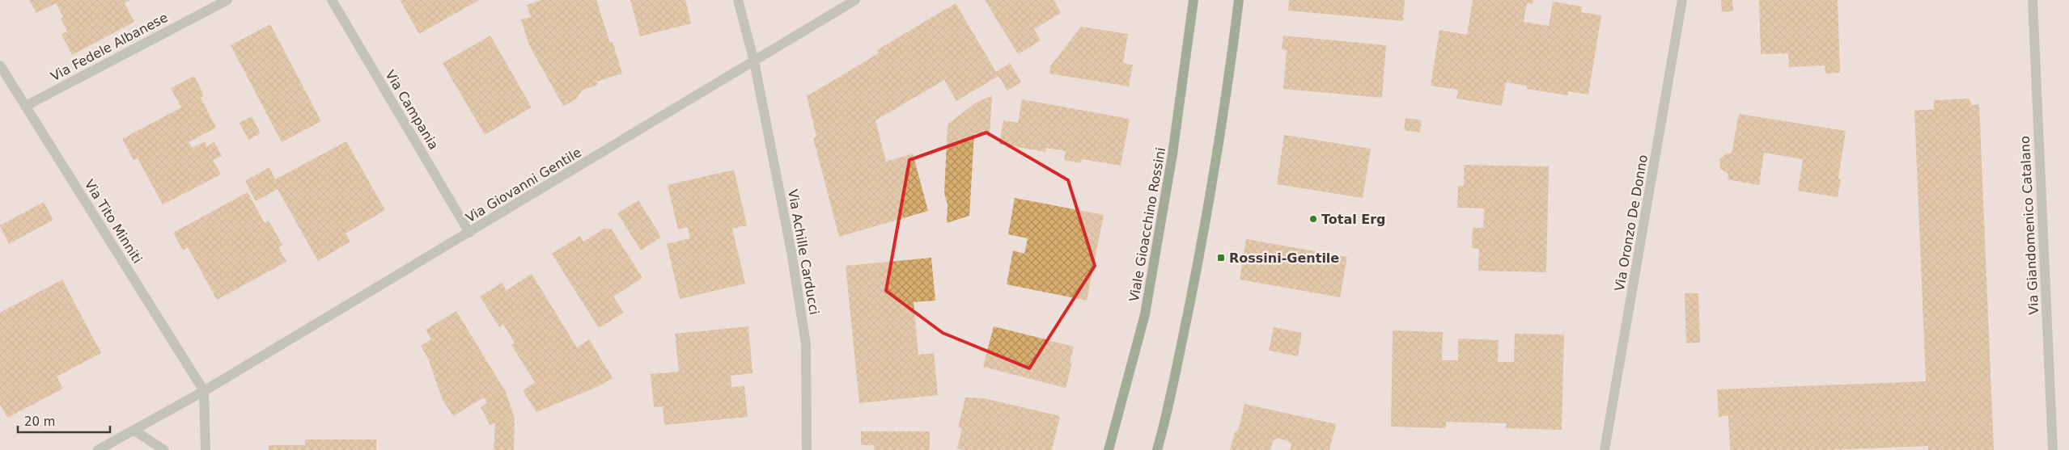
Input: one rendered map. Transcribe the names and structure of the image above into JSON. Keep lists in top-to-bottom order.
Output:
{
  "streets": {
    "main road": ["Viale Gioacchino Rossini"],
    "street": [
      "Via Fedele Albanese",
      "Via Campania",
      "Via Giovanni Gentile",
      "Via Tito Minniti",
      "Via Oronzo De Donno",
      "Via Giandomenico Catalano",
      "Via Achille Carducci"
    ]
  },
  "crossings": [
    ["Via Fedele Albanese", "Via Tito Minniti"],
    ["Via Campania", "Via Giovanni Gentile"],
    ["Via Giovanni Gentile", "Via Tito Minniti"],
    ["Via Giovanni Gentile", "Via Achille Carducci"]
  ],
  "places": {
    "other": ["Total Erg"],
    "transit": ["Rossini-Gentile"]
  },
  "scale_bar": "20 m"
}
